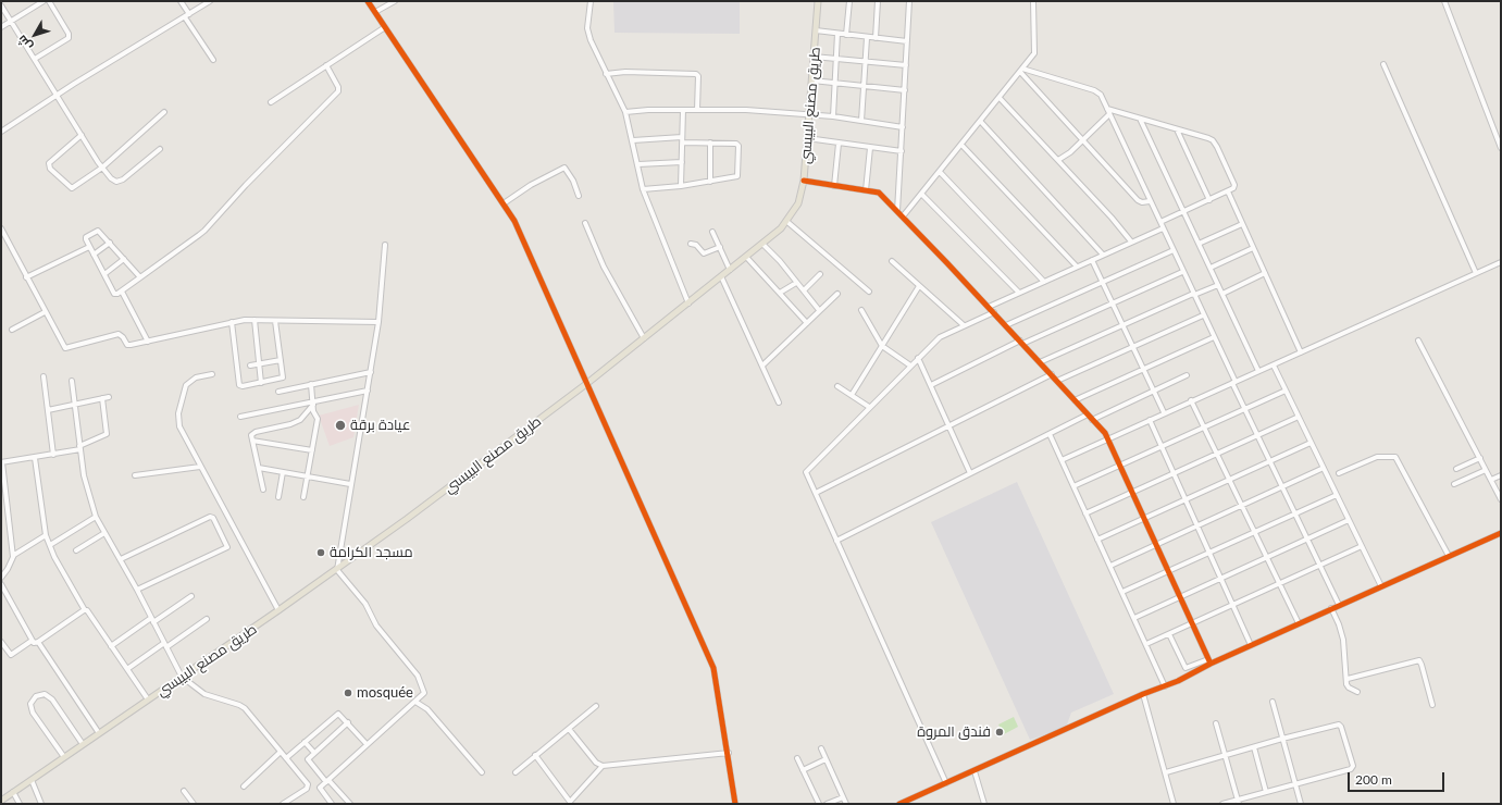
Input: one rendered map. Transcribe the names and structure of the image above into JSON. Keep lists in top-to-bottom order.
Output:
{
  "streets": {
    "main road": ["طريق مصنع البيبسي"]
  },
  "places": [
    "عيادة برقة",
    "مسجد الكرامة",
    "mosquée",
    "فندق المروة"
  ],
  "scale_bar": "200 m",
  "north": "bottom left"
}
